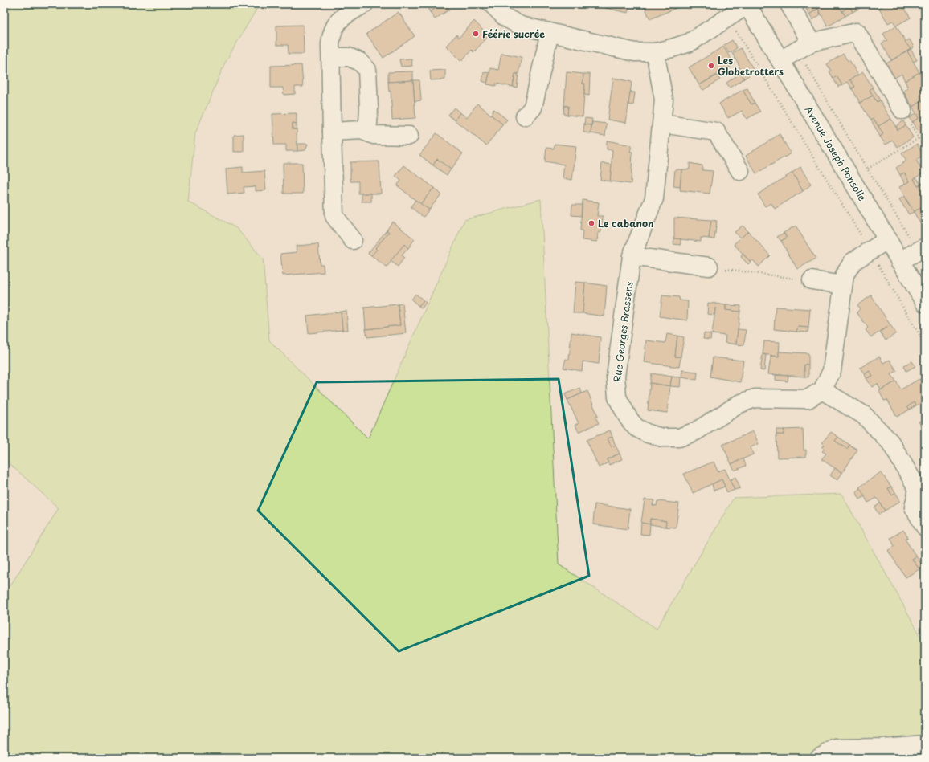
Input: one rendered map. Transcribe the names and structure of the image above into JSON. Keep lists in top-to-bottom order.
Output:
{
  "streets": {
    "street": ["Avenue Joseph Ponsolle", "Rue Georges Brassens"]
  },
  "places": ["Féérie sucrée", "Les Globetrotters", "Le cabanon"]
}
